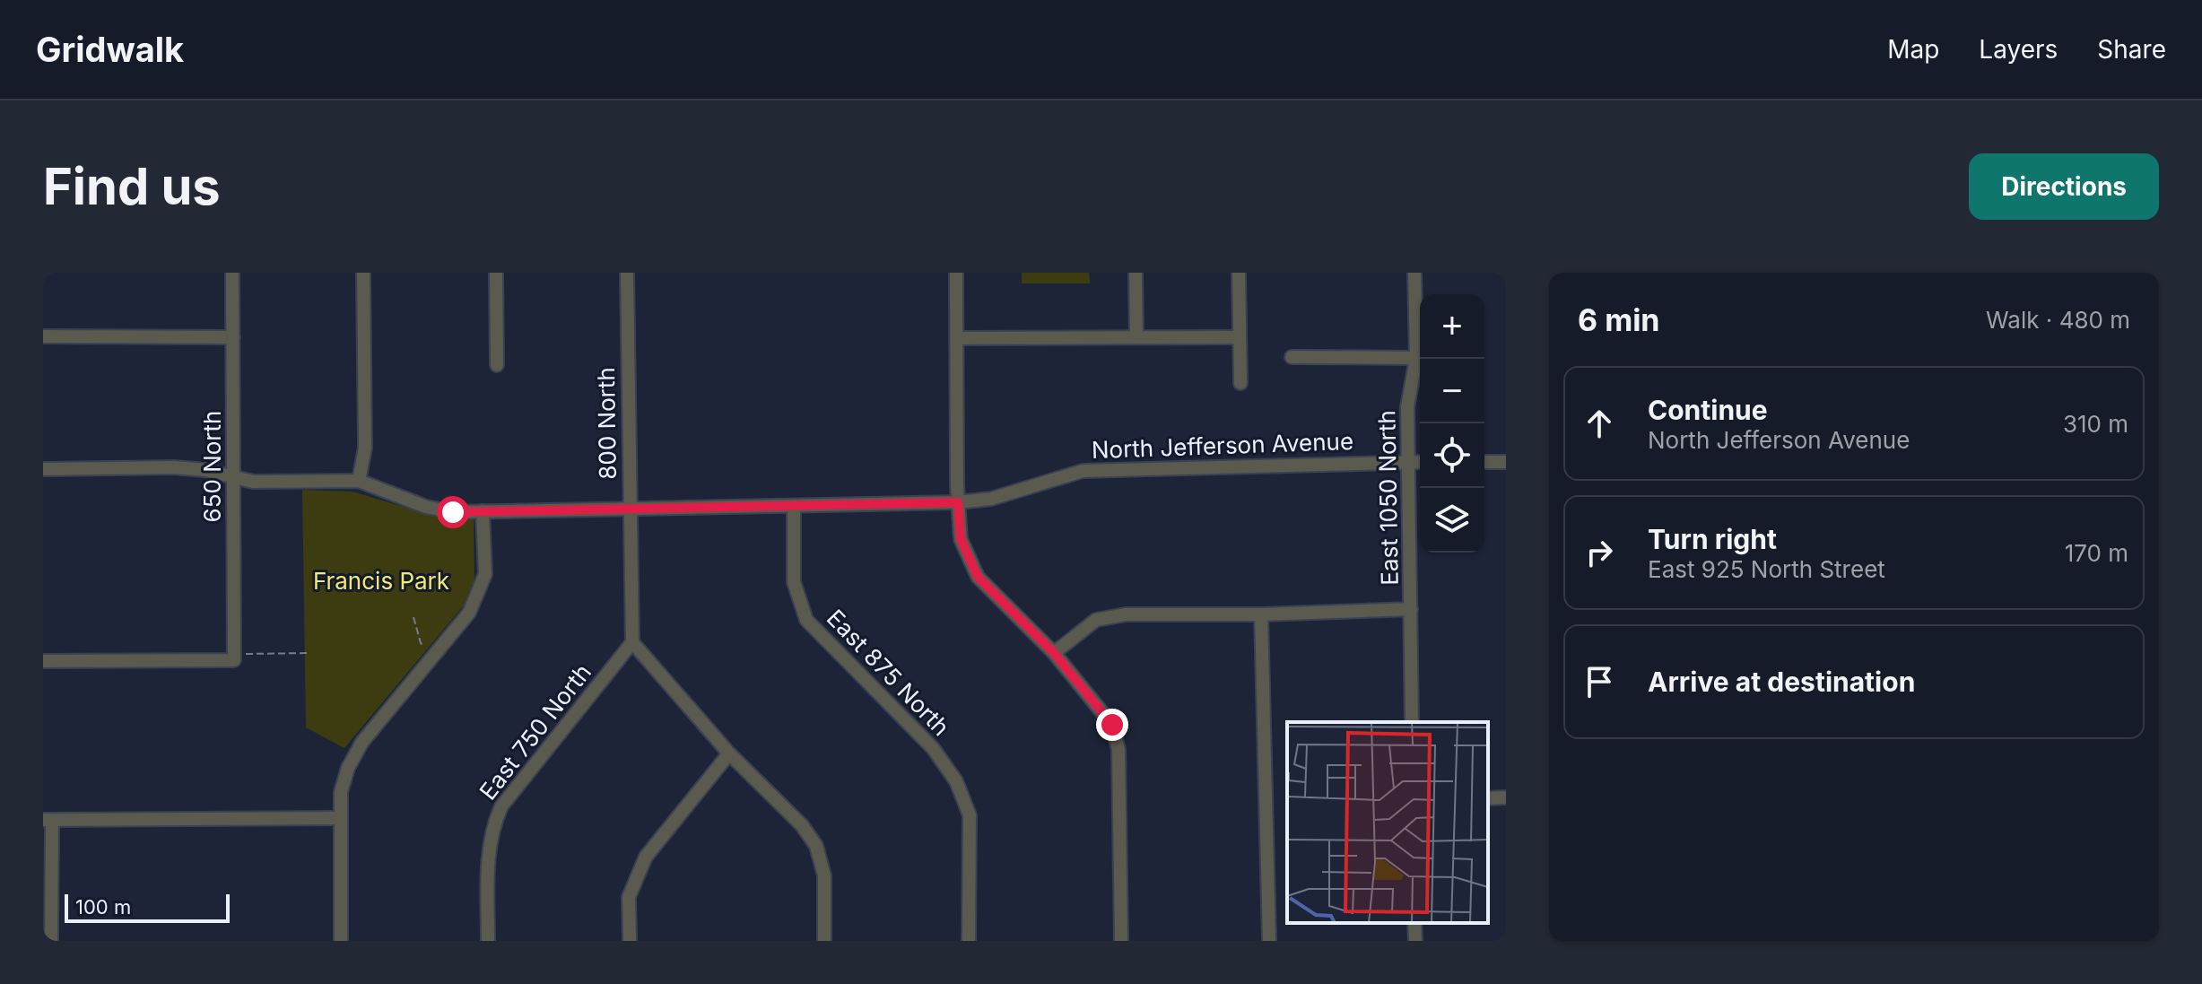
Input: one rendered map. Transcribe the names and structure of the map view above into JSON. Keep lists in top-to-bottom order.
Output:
{
  "streets": {
    "street": [
      "800 North",
      "North Jefferson Avenue",
      "650 North",
      "East 1050 North",
      "East 875 North",
      "East 750 North"
    ]
  },
  "crossings": [
    ["800 North", "North Jefferson Avenue"],
    ["800 North", "East 750 North"],
    ["North Jefferson Avenue", "650 North"],
    ["North Jefferson Avenue", "East 1050 North"],
    ["North Jefferson Avenue", "East 875 North"]
  ],
  "parks": ["Francis Park"],
  "scale_bar": "100 m",
  "page": {
    "header": "Gridwalk",
    "nav": ["Map", "Layers", "Share"],
    "buttons": "Directions",
    "title": "Find us",
    "heading": ["6 min", "Walk · 480 m"],
    "map_buttons": ["+", "−"],
    "list": [
      ["Continue", "North Jefferson Avenue", "310 m"],
      ["Turn right", "East 925 North Street", "170 m"],
      "Arrive at destination"
    ],
    "scale": "100 m"
  }
}
